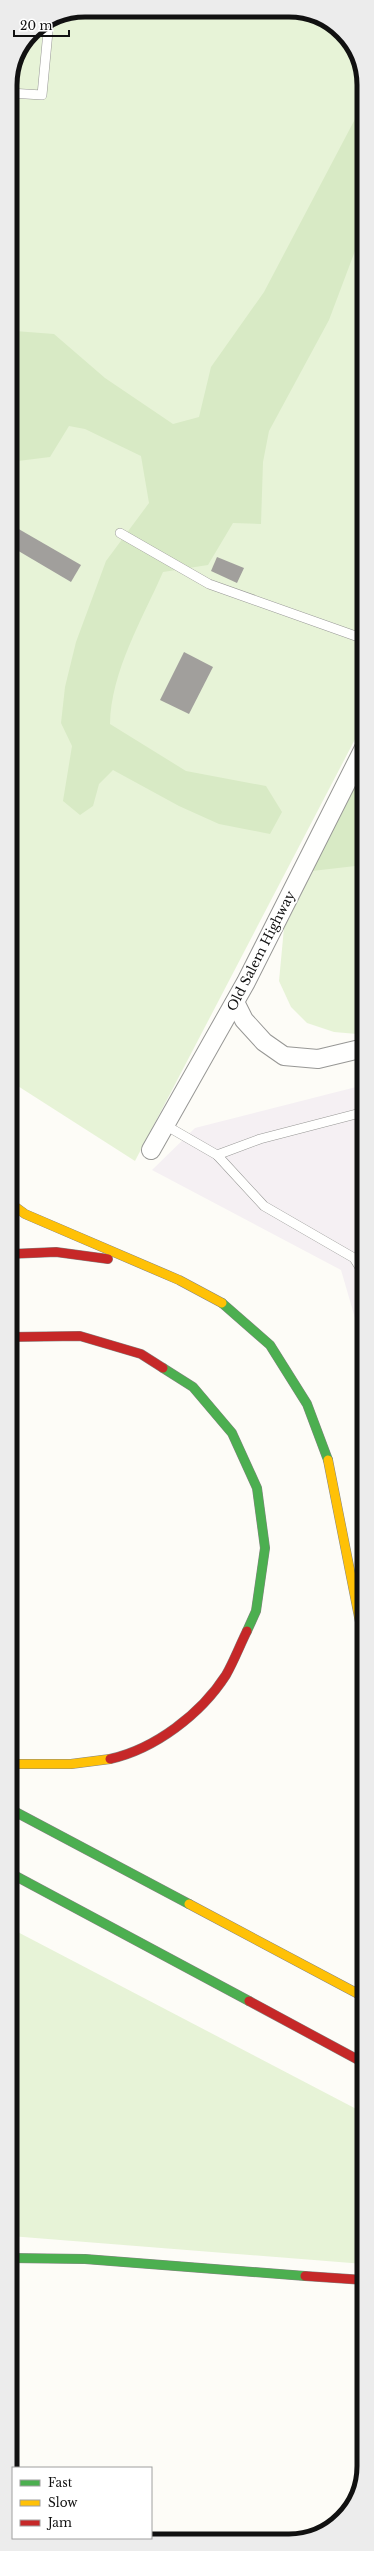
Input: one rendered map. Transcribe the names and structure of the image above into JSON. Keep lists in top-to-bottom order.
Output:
{
  "streets": {
    "street": ["Old Salem Highway"]
  },
  "legend": ["Fast", "Slow", "Jam"],
  "scale_bar": "20 m"
}
